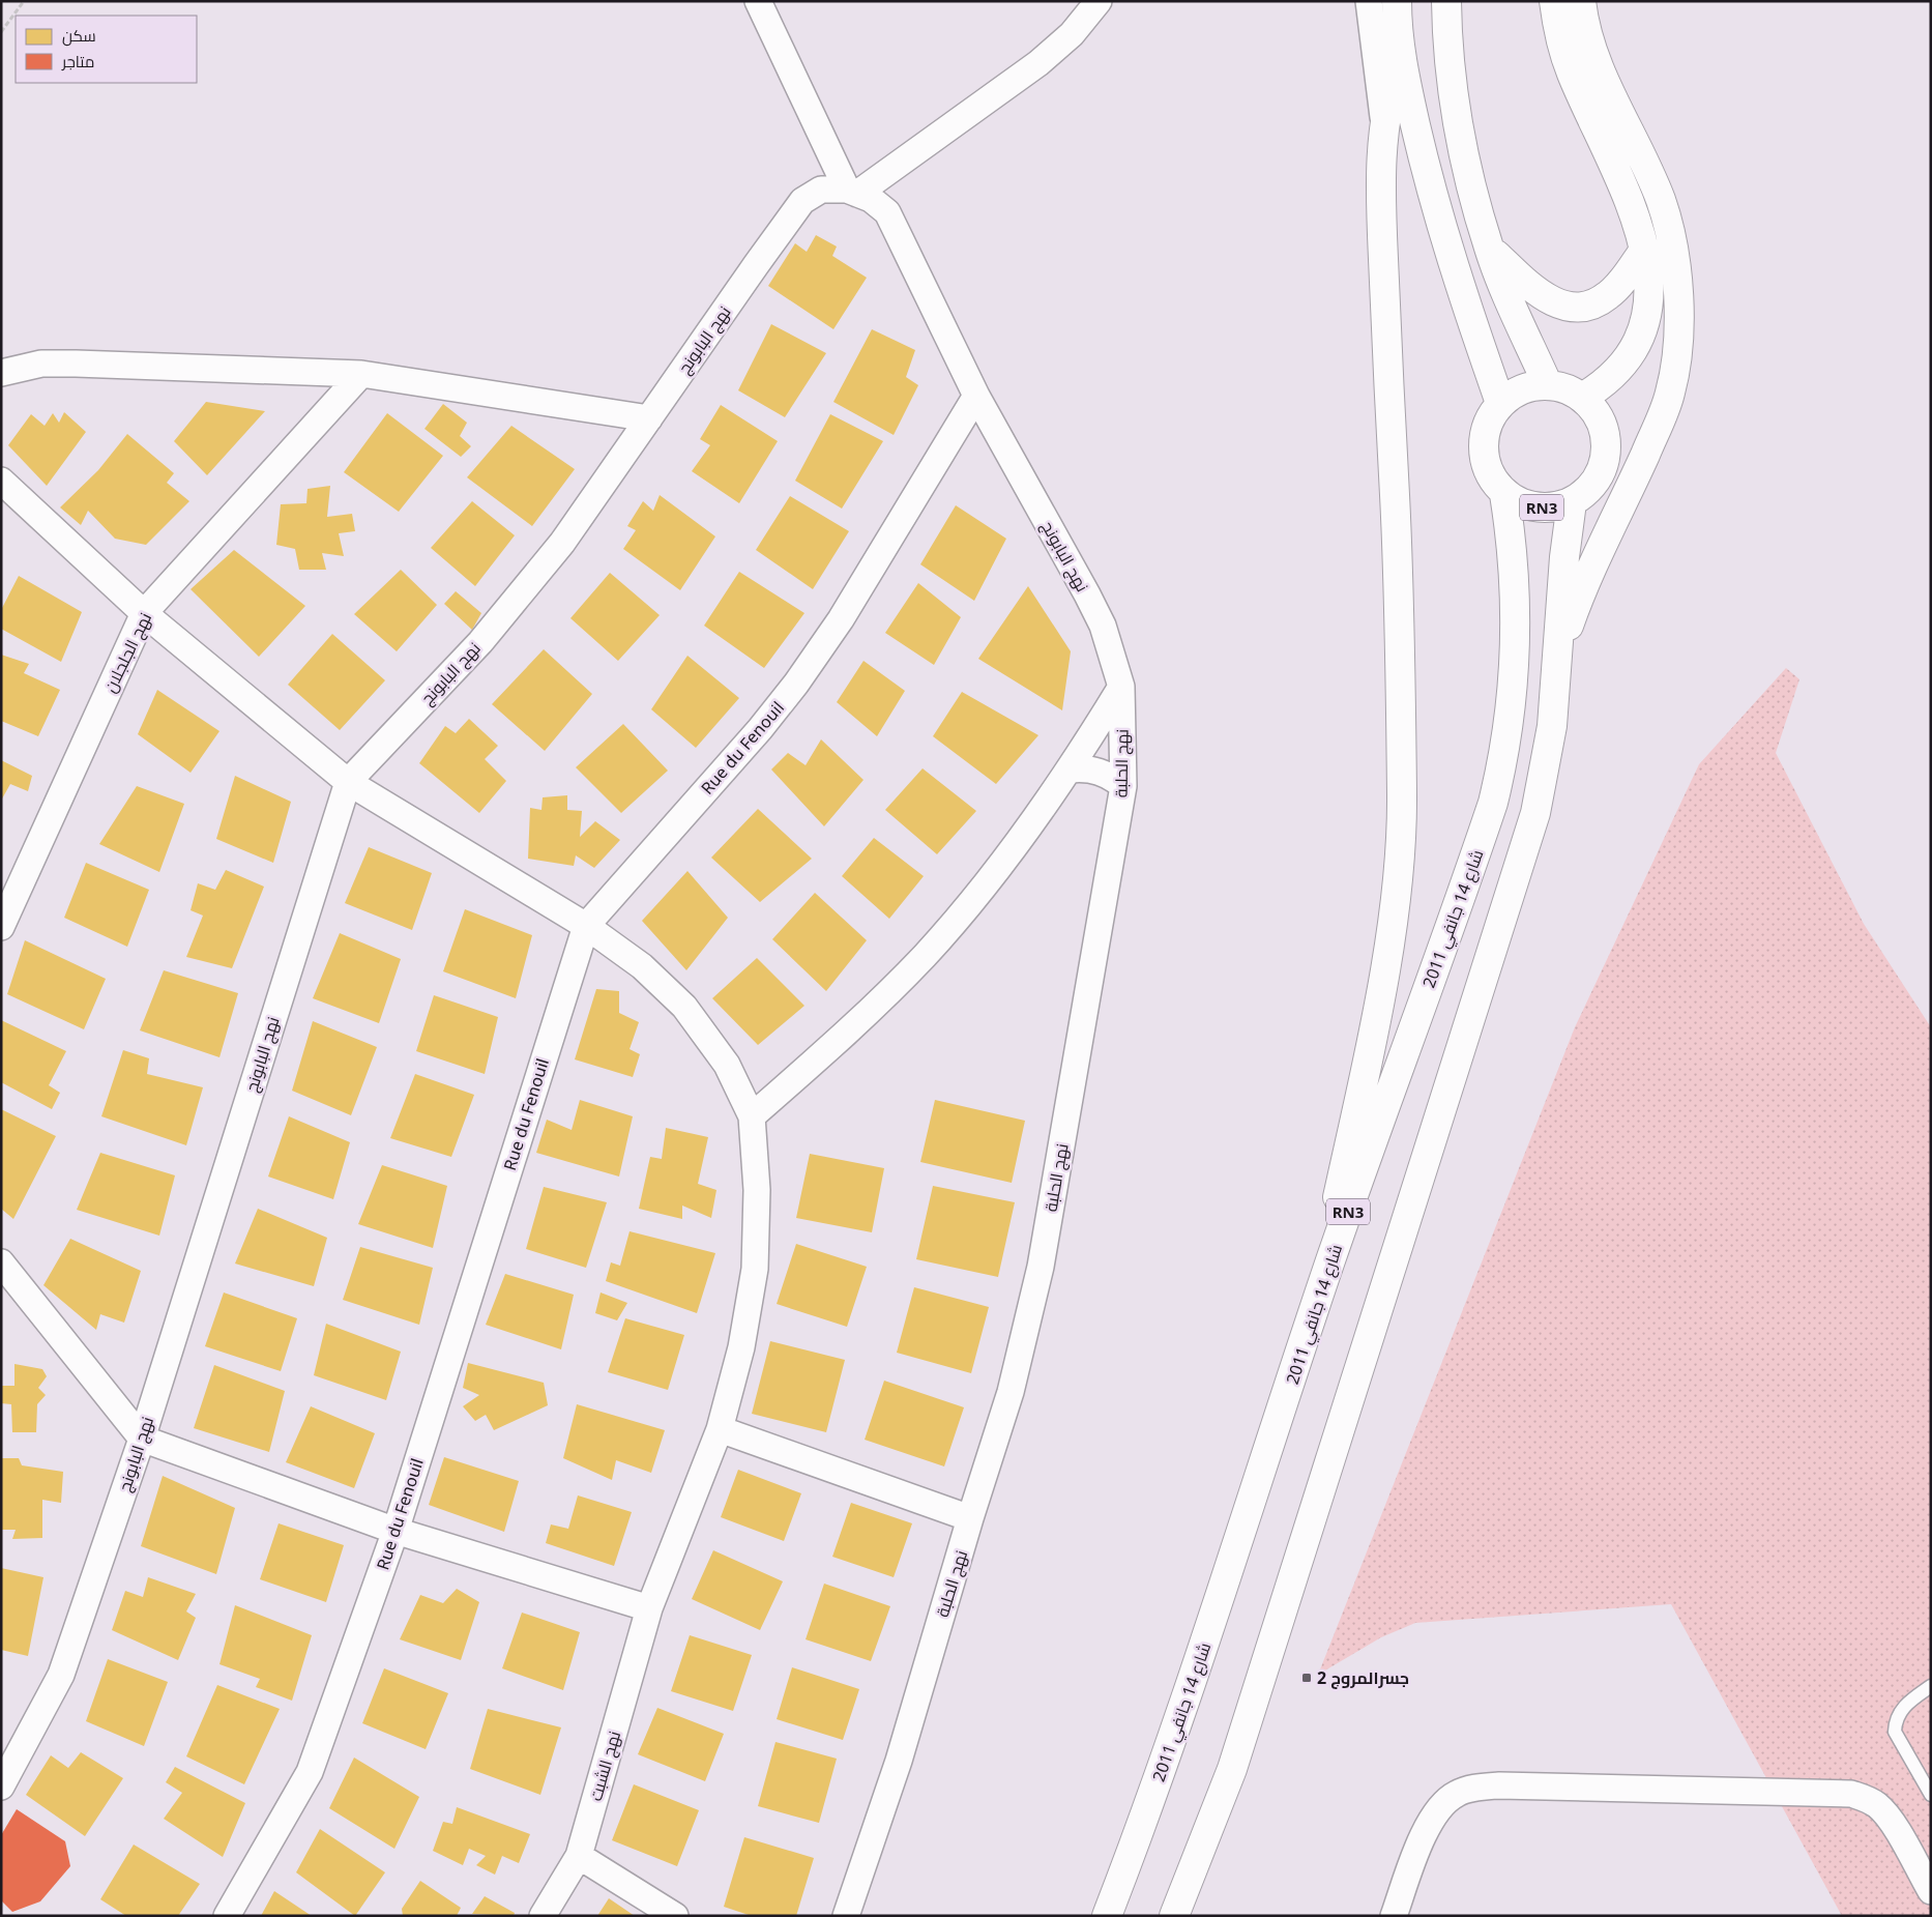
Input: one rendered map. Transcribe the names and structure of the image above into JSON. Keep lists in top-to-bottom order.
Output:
{
  "streets": {
    "highway": ["RN3", "شارع 14 جانفي 2011"],
    "street": [
      "نهج البابونج",
      "نهج الجلجلان",
      "Rue du Fenouil",
      "نهج الحلبة",
      "نهج الشبت"
    ]
  },
  "crossings": [
    ["نهج البابونج", "Rue du Fenouil"],
    ["نهج البابونج", "نهج الحلبة"],
    ["RN3", "شارع 14 جانفي 2011"]
  ],
  "places": {
    "transit": ["جسرالمروج 2"]
  },
  "legend": ["سكن", "متاجر"]
}
